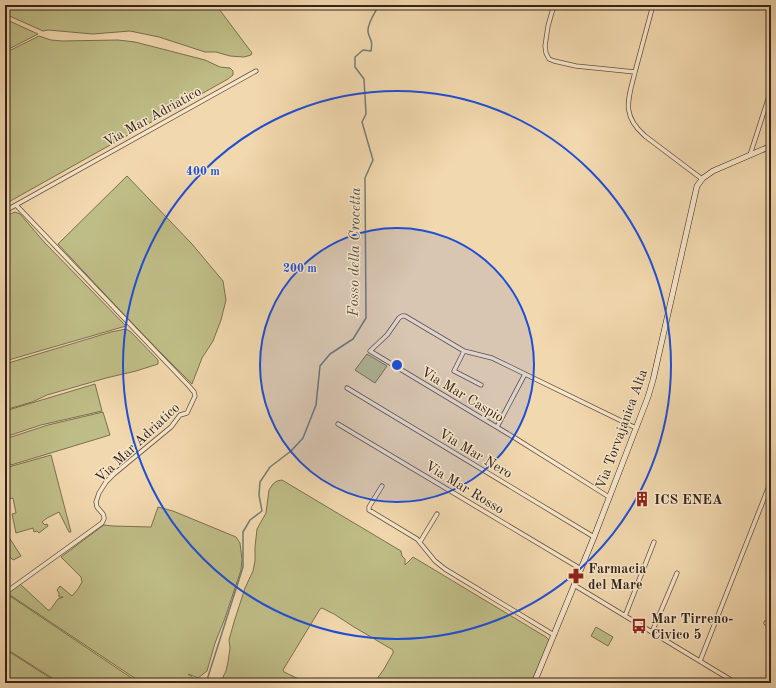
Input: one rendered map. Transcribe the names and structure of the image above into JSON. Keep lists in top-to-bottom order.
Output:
{
  "streets": {
    "street": [
      "Via Mar Adriatico",
      "Via Mar Caspio",
      "Via Torvajanica Alta",
      "Via Mar Nero",
      "Via Mar Rosso"
    ]
  },
  "crossings": [
    ["Via Mar Caspio", "Via Torvajanica Alta"],
    ["Via Torvajanica Alta", "Via Mar Nero"],
    ["Via Torvajanica Alta", "Via Mar Rosso"]
  ],
  "water": ["Fosso della Crocetta"],
  "places": {
    "building": ["ICS ENEA"],
    "pharmacy": ["Farmacia del Mare"],
    "bus stop": ["Mar Tirreno- Civico 5"]
  },
  "rings": ["400 m", "200 m"]
}
